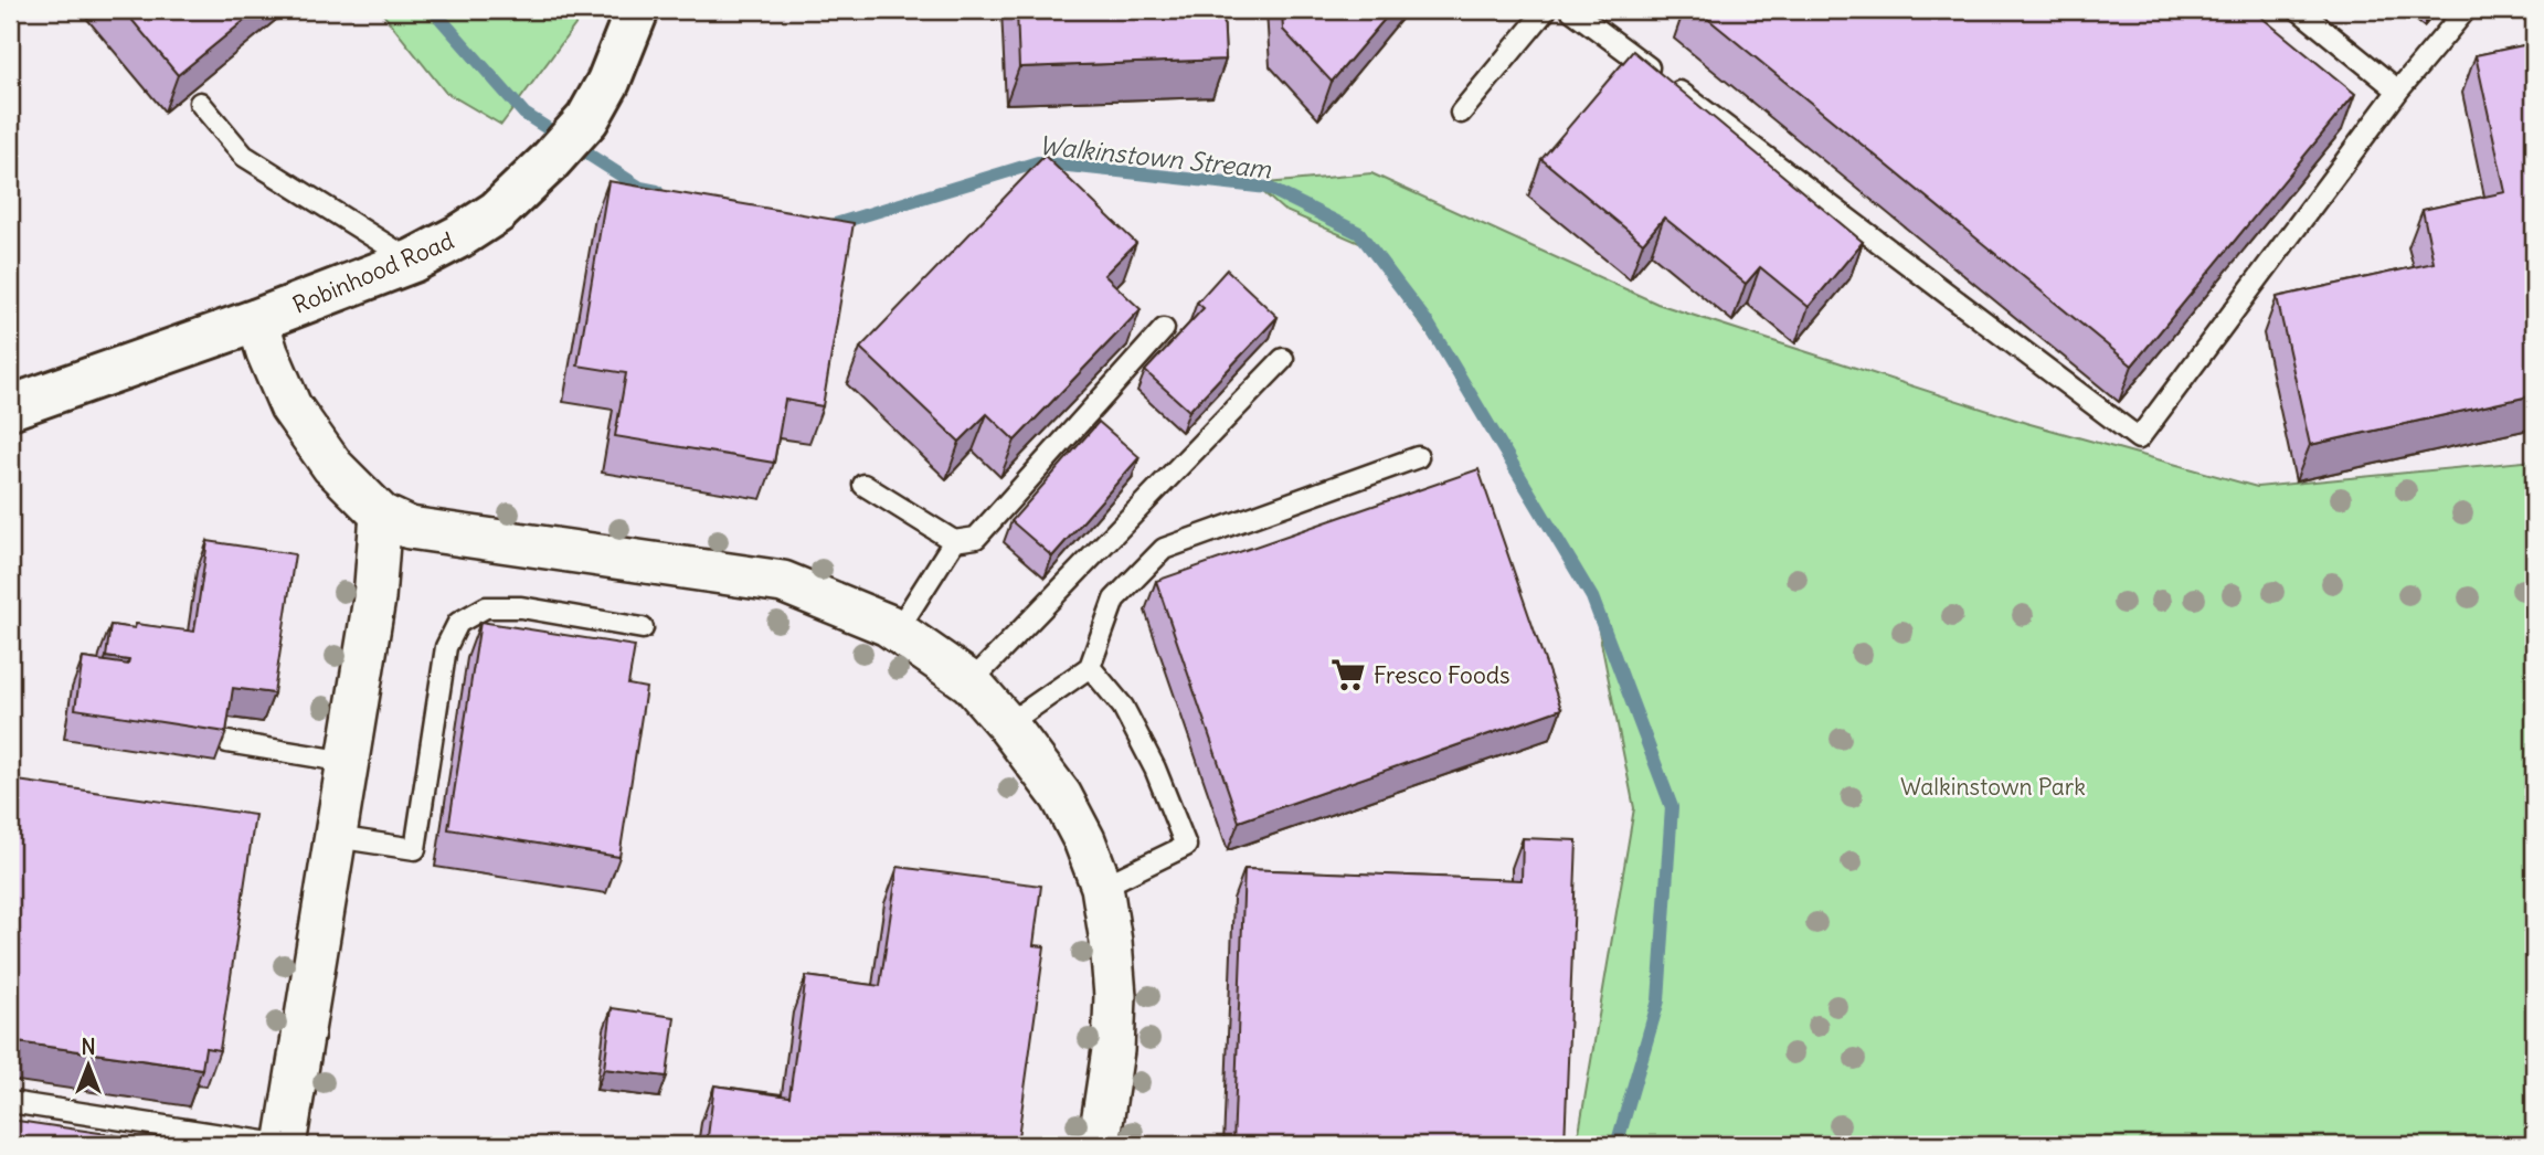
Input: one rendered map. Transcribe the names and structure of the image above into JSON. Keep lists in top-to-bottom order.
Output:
{
  "streets": {
    "street": ["Robinhood Road"]
  },
  "water": ["Walkinstown Stream"],
  "parks": ["Walkinstown Park"],
  "places": {
    "supermarket": ["Fresco Foods"]
  },
  "north": "top"
}
